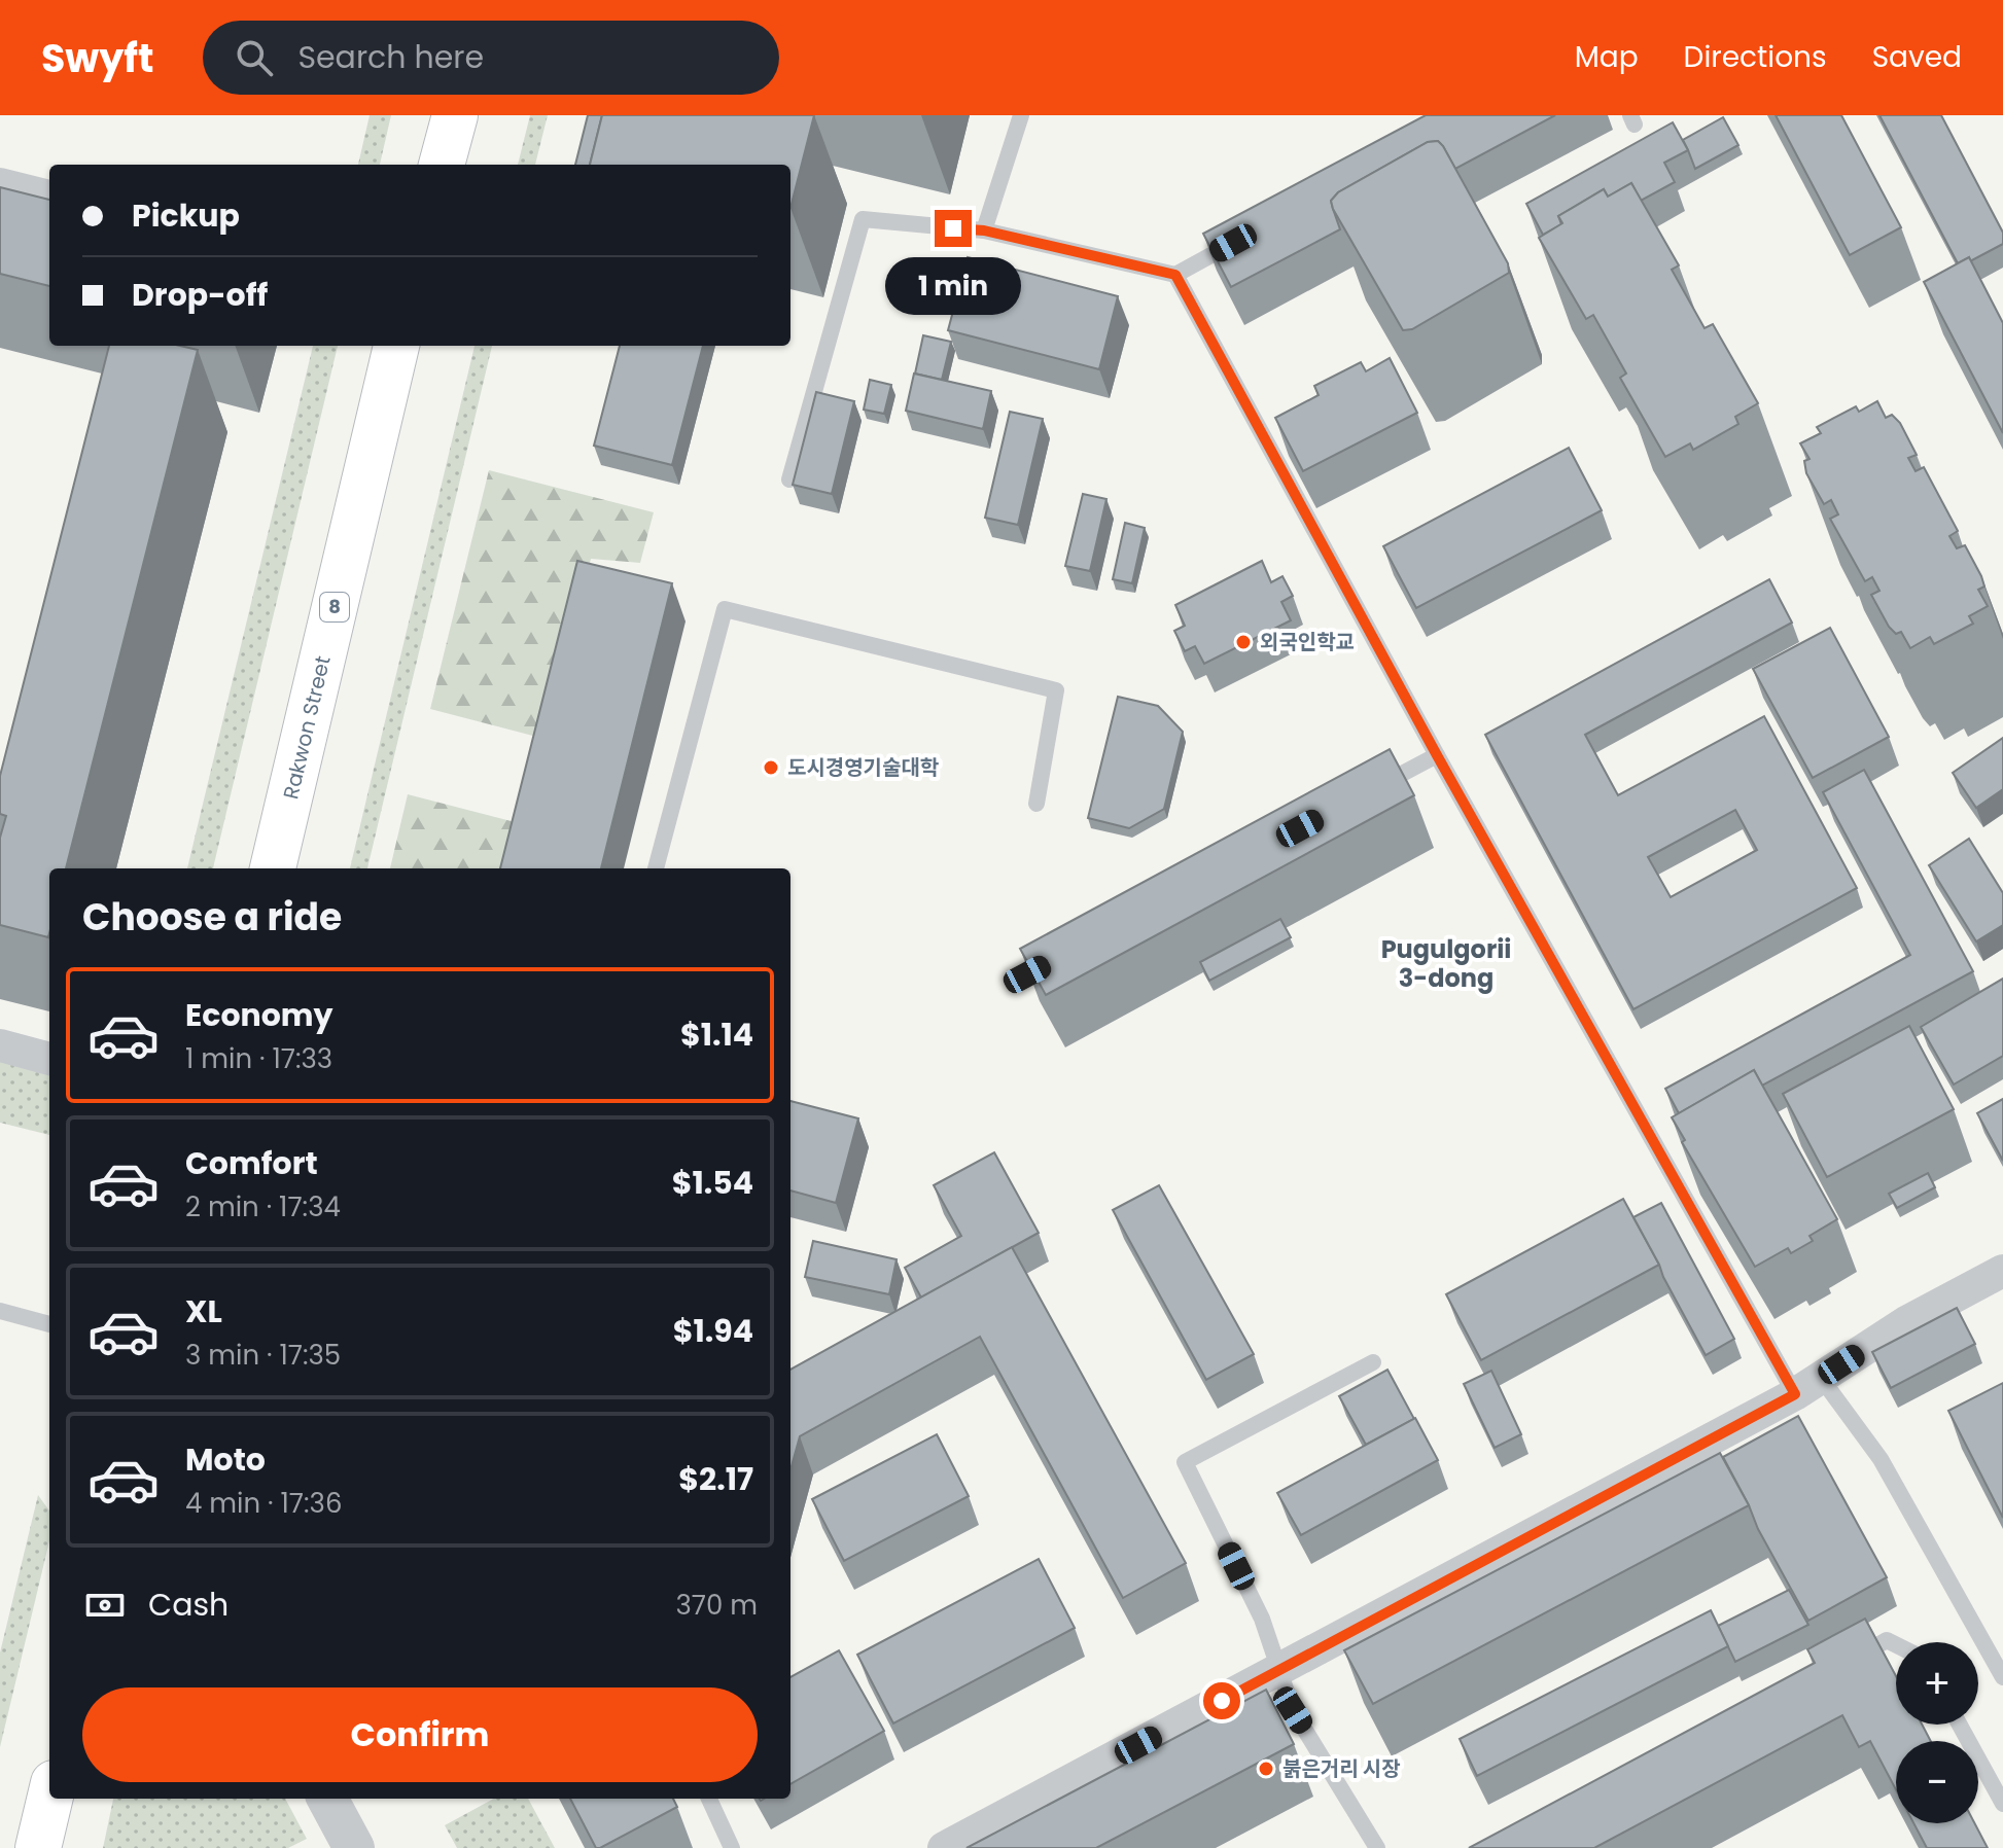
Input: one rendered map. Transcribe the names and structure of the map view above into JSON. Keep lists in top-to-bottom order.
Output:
{
  "streets": {
    "main road": ["8", "Rakwon Street"]
  },
  "districts": ["Pugulgorii 3-dong"],
  "places": ["외국인학교", "도시경영기술대학", "붉은거리 시장"],
  "page": {
    "header": "Swyft",
    "search": "Search here",
    "nav": ["Map", "Directions", "Saved"],
    "banner": ["Pickup", "Drop-off"],
    "bubble": "1 min",
    "heading": "Choose a ride",
    "list": [
      {
        "name": "Economy",
        "note": "1 min · 17:33",
        "value": "$1.14"
      },
      {
        "name": "Comfort",
        "note": "2 min · 17:34",
        "value": "$1.54"
      },
      {
        "name": "XL",
        "note": "3 min · 17:35",
        "value": "$1.94"
      },
      {
        "name": "Moto",
        "note": "4 min · 17:36",
        "value": "$2.17"
      }
    ],
    "pay": ["Cash", "370 m"],
    "map_buttons": ["+", "−"],
    "buttons": "Confirm"
  }
}
